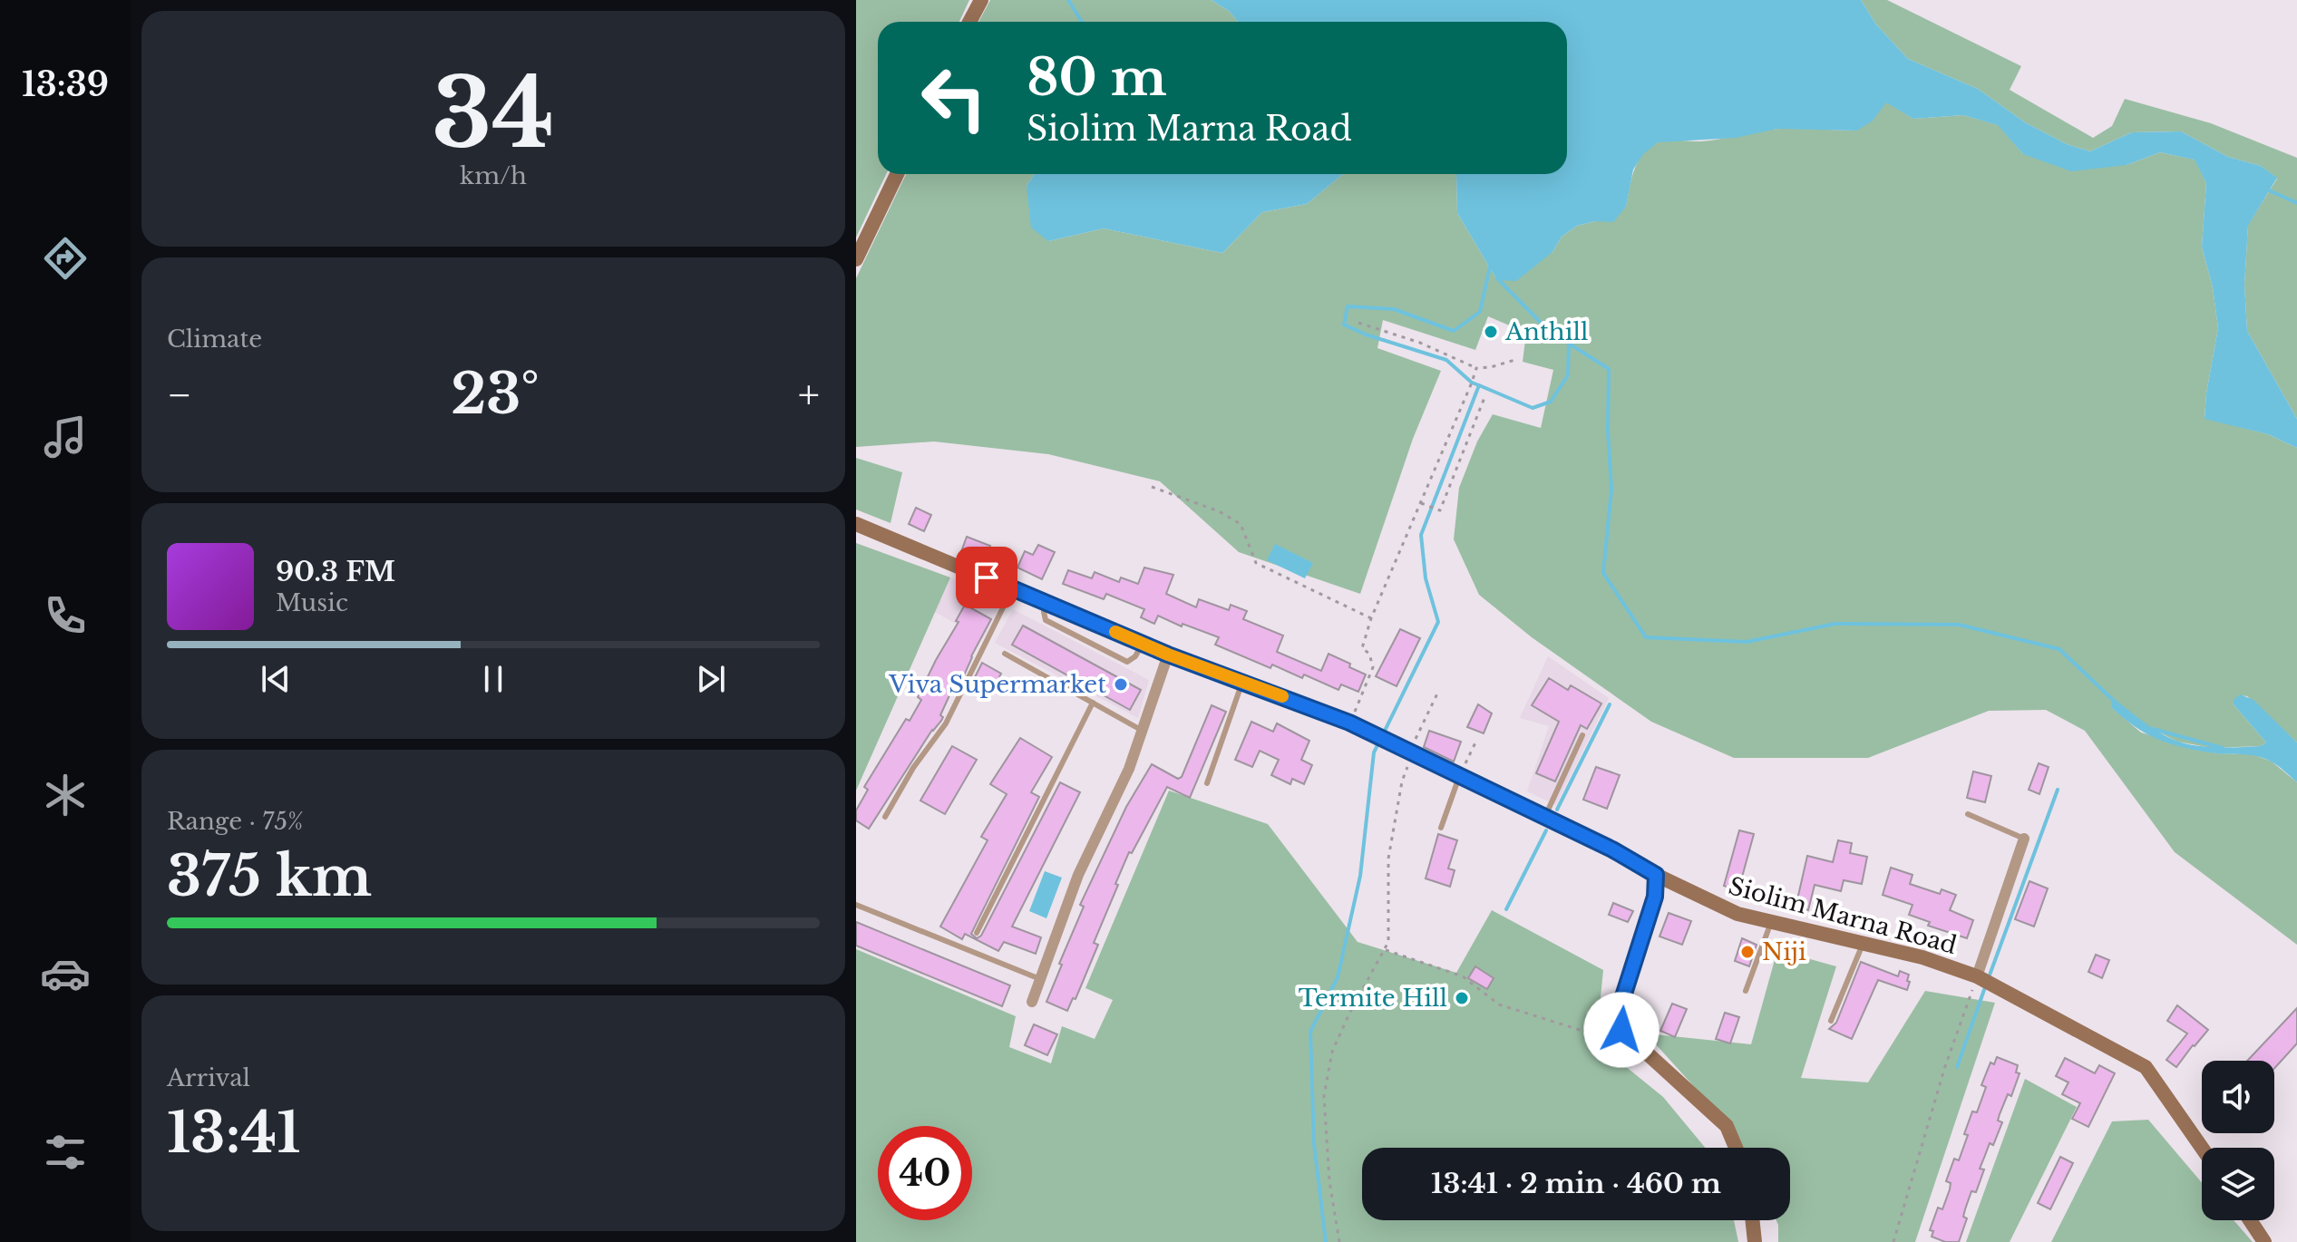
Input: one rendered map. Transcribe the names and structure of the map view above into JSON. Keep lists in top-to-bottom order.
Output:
{
  "streets": {
    "main road": ["Siolim Marna Road"]
  },
  "places": [
    "Anthill",
    "Viva Supermarket",
    "Niji",
    "Termite Hill"
  ],
  "page": {
    "tabs": "13:39",
    "tile": [
      ["34", "km/h"],
      "Climate",
      ["Range · 75%", "375 km"],
      ["Arrival", "13:41"]
    ],
    "turn": ["80 m", "Siolim Marna Road"],
    "heat": ["−", "23°", "+"],
    "song": ["90.3 FM", "Music"],
    "limit": "40",
    "trip": "13:41 · 2 min · 460 m"
  }
}
